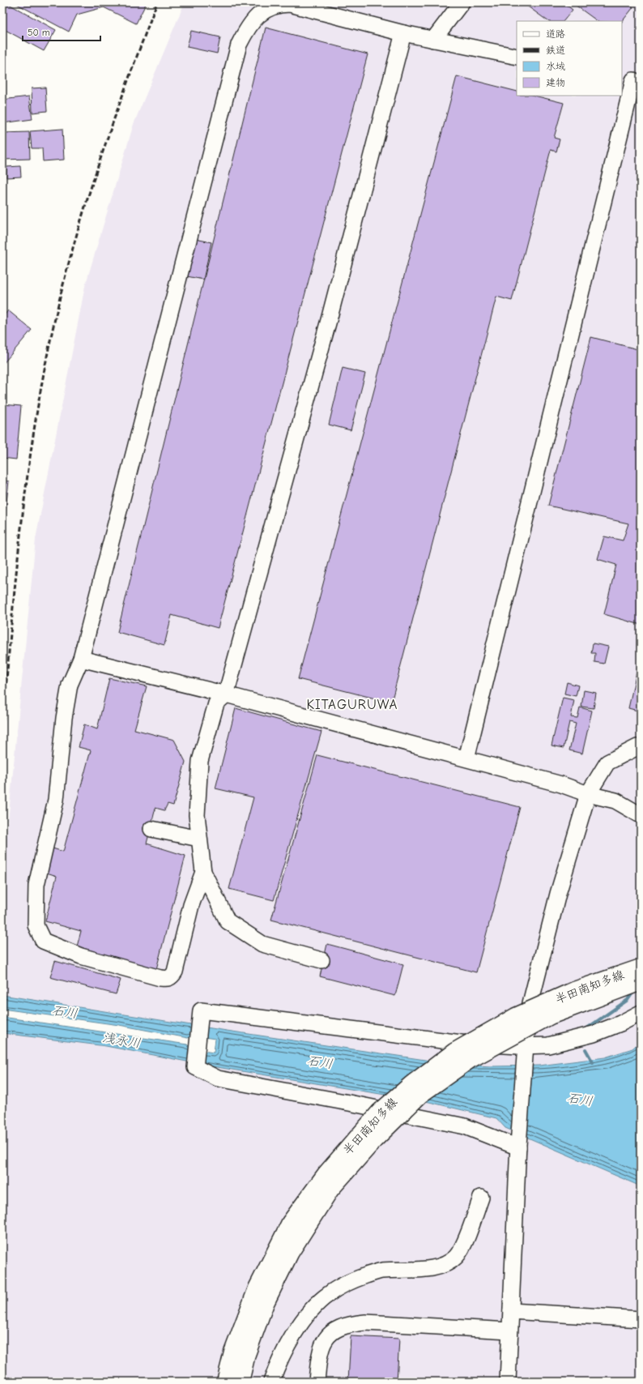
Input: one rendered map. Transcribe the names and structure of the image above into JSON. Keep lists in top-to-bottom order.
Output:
{
  "streets": {
    "main road": ["半田南知多線"]
  },
  "districts": ["KITAGURUWA"],
  "water": ["石川", "浅永川"],
  "legend": [
    "道路",
    "鉄道",
    "水域",
    "建物"
  ],
  "scale_bar": "50 m"
}
